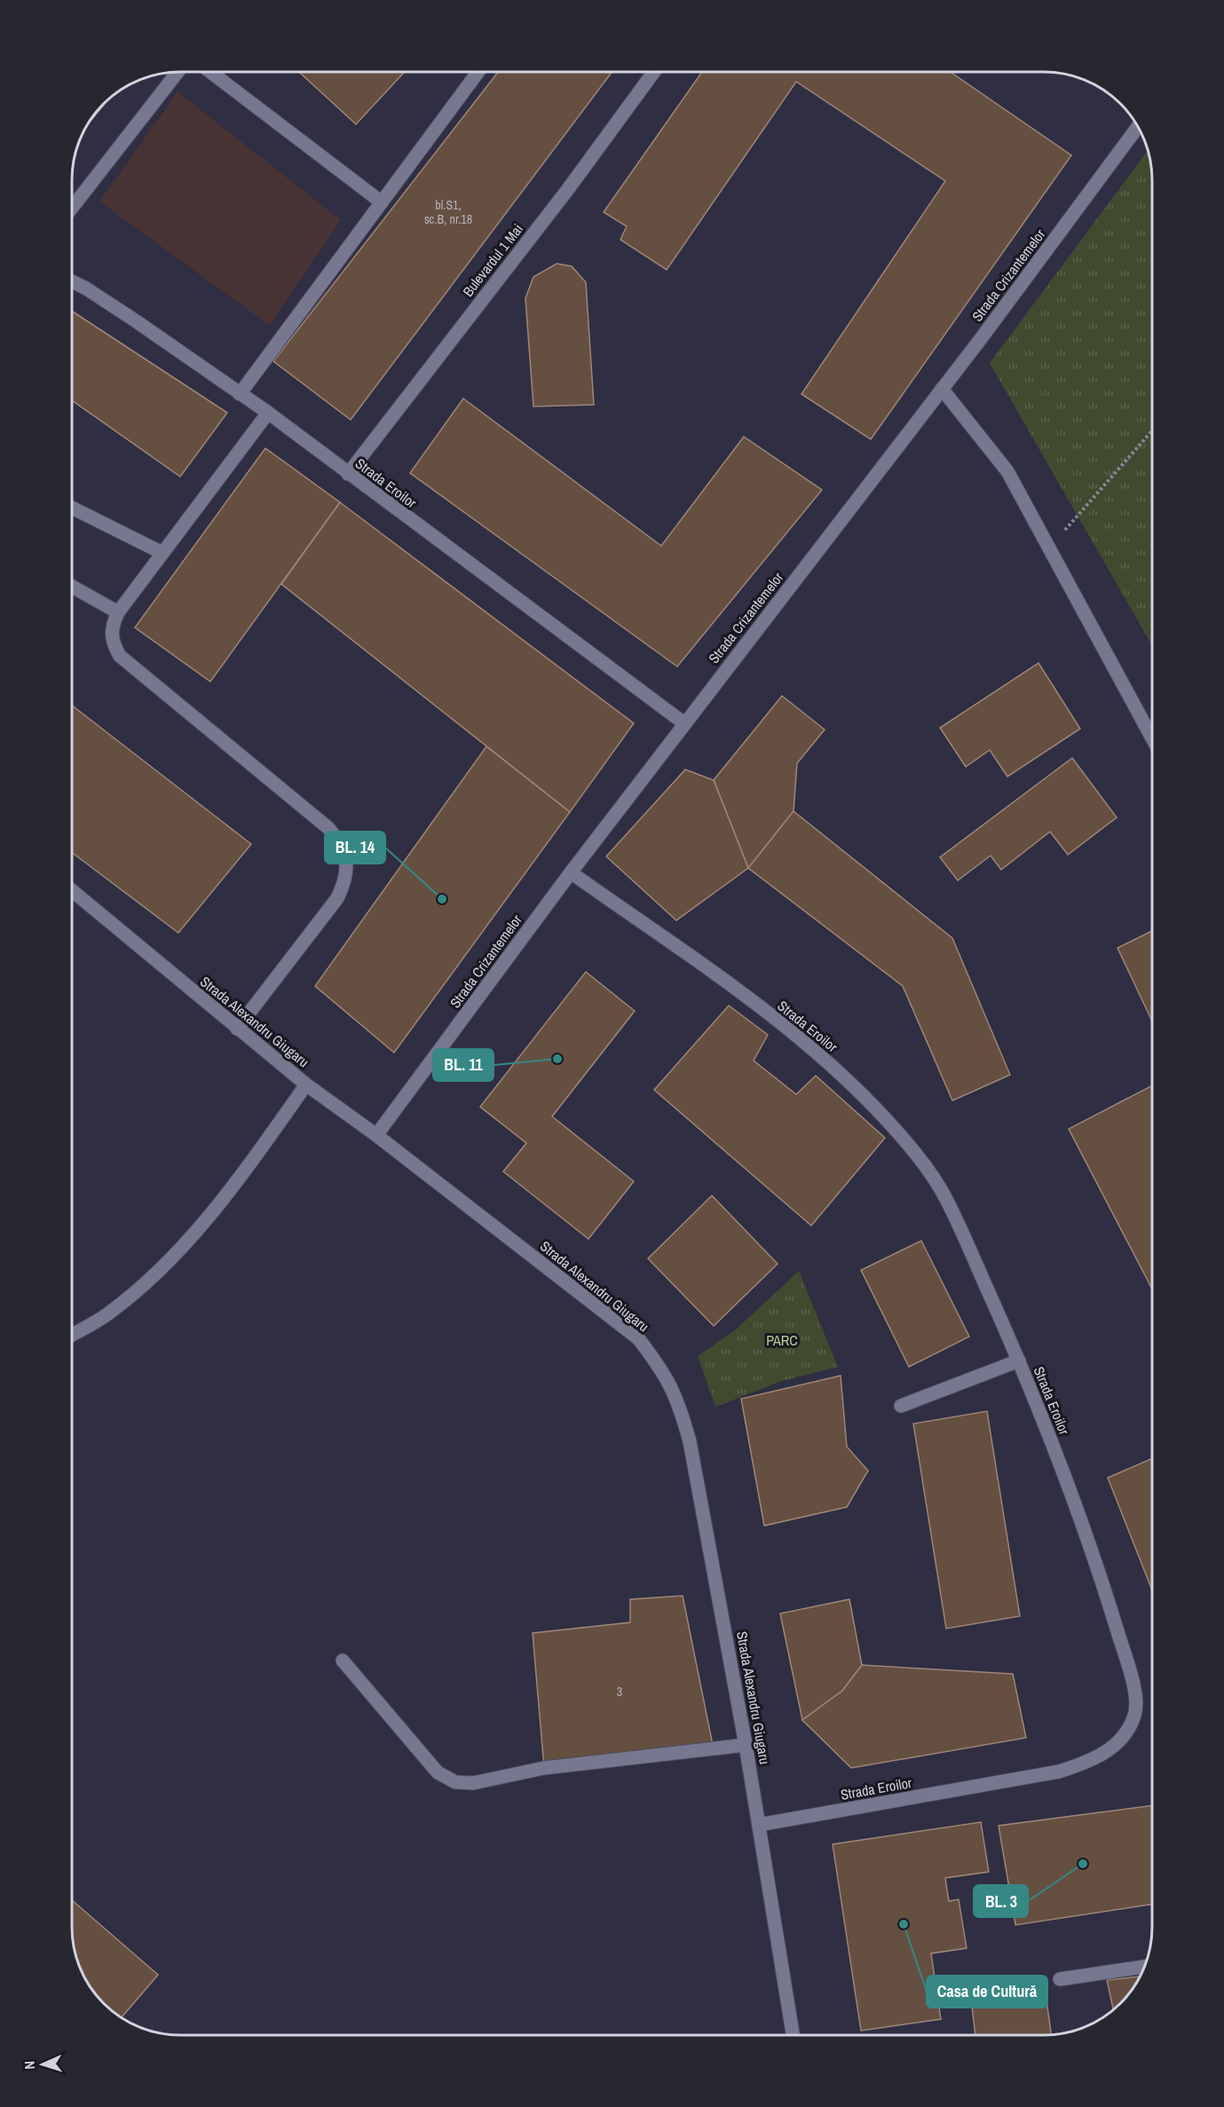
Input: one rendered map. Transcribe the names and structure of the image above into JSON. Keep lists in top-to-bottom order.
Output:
{
  "streets": {
    "street": [
      "Bulevardul 1 Mai",
      "Strada Crizantemelor",
      "Strada Eroilor",
      "Strada Alexandru Giugaru"
    ]
  },
  "crossings": [
    ["Bulevardul 1 Mai", "Strada Eroilor"],
    ["Strada Crizantemelor", "Strada Eroilor"],
    ["Strada Crizantemelor", "Strada Alexandru Giugaru"],
    ["Strada Eroilor", "Strada Alexandru Giugaru"]
  ],
  "parks": ["PARC"],
  "places": [
    "BL. 14",
    "BL. 11",
    "BL. 3",
    "Casa de Cultură"
  ],
  "house_numbers": ["bl.S1, sc.B, nr.18", "3"],
  "north": "left"
}
